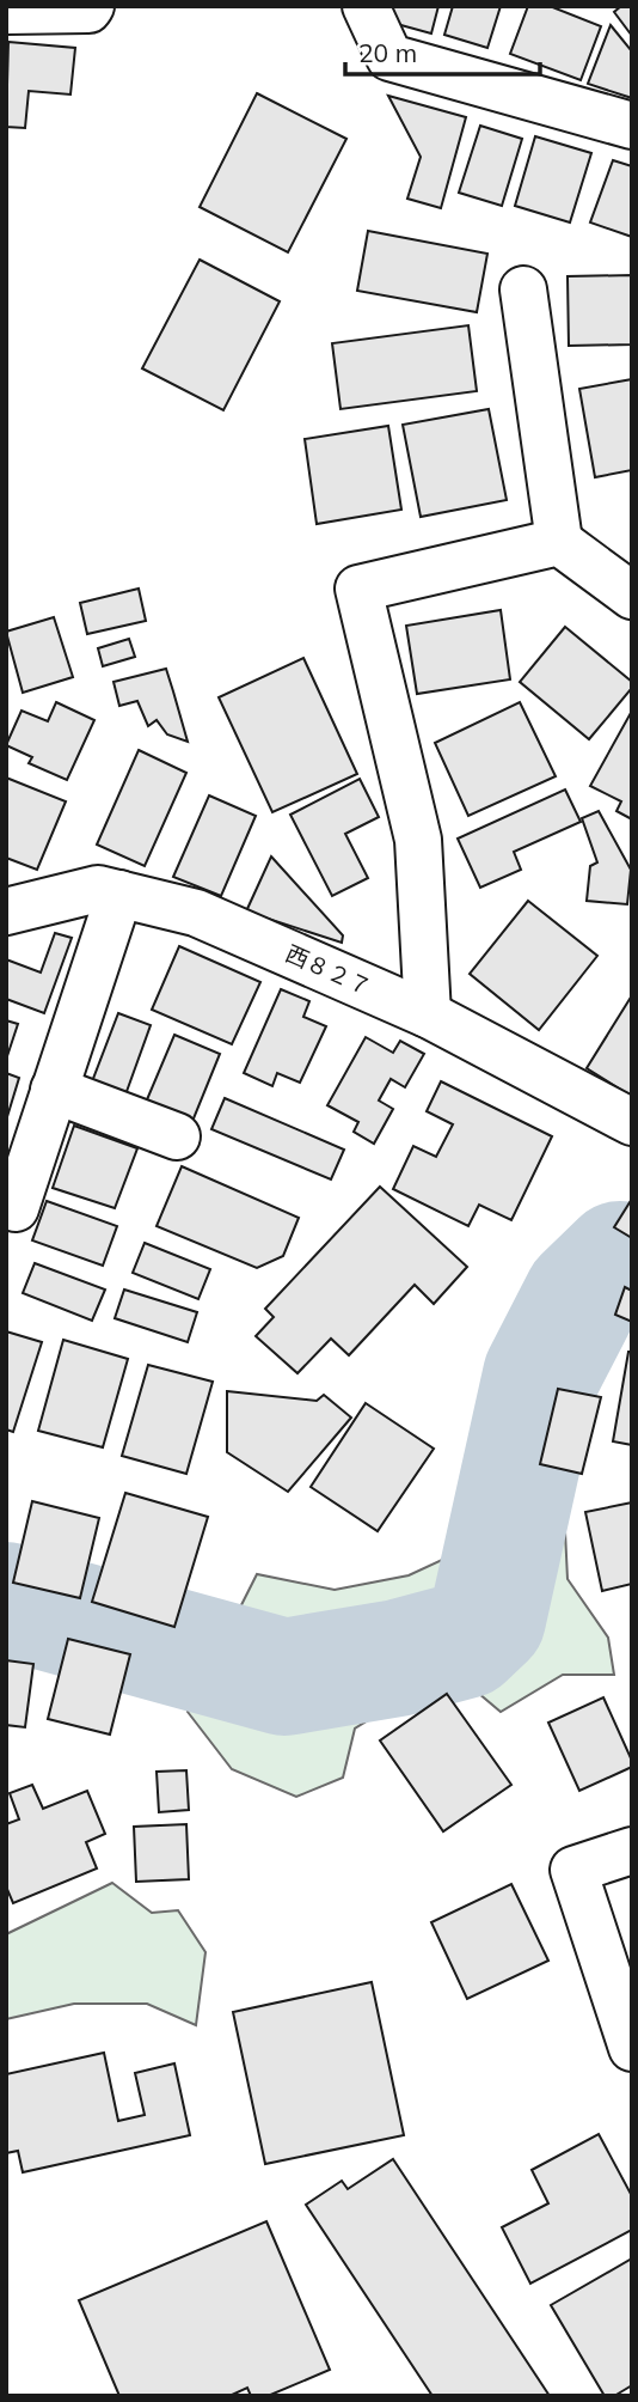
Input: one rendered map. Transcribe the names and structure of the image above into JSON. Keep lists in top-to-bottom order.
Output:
{
  "streets": {
    "street": ["西８２７"]
  },
  "scale_bar": "20 m"
}
